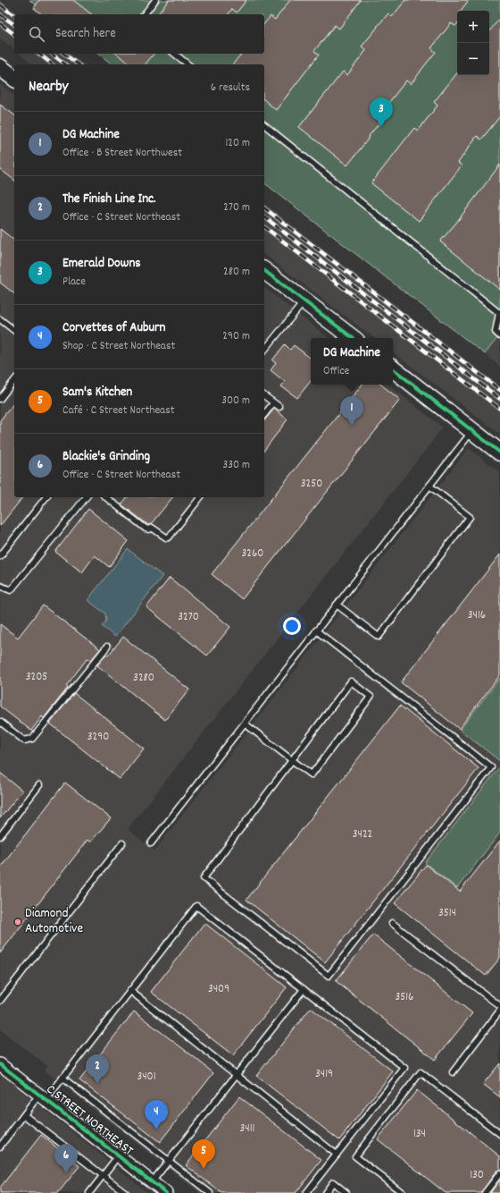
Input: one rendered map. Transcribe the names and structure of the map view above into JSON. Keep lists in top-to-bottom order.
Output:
{
  "streets": {
    "street": ["C STREET NORTHEAST"]
  },
  "places": ["Diamond Automotive"],
  "house_numbers": [
    "3250",
    "3260",
    "3416",
    "3270",
    "3205",
    "3280",
    "3290",
    "3422",
    "3514",
    "3409",
    "3516",
    "3419",
    "3401",
    "3411",
    "134",
    "130"
  ],
  "page": {
    "map_buttons": ["+", "−"],
    "search": "Search here",
    "heading": ["Nearby", "6 results"],
    "pins": [
      "3",
      "1",
      "2",
      "4",
      "5",
      "6"
    ],
    "list": [
      {
        "mark": "1",
        "name": "DG Machine",
        "note": "Office · B Street Northwest",
        "value": "120 m"
      },
      {
        "mark": "2",
        "name": "The Finish Line Inc.",
        "note": "Office · C Street Northeast",
        "value": "270 m"
      },
      {
        "mark": "3",
        "name": "Emerald Downs",
        "note": "Place",
        "value": "280 m"
      },
      {
        "mark": "4",
        "name": "Corvettes of Auburn",
        "note": "Shop · C Street Northeast",
        "value": "290 m"
      },
      {
        "mark": "5",
        "name": "Sam's Kitchen",
        "note": "Café · C Street Northeast",
        "value": "300 m"
      },
      {
        "mark": "6",
        "name": "Blackie's Grinding",
        "note": "Office · C Street Northeast",
        "value": "330 m"
      }
    ],
    "popup": ["DG Machine", "Office"]
  }
}
